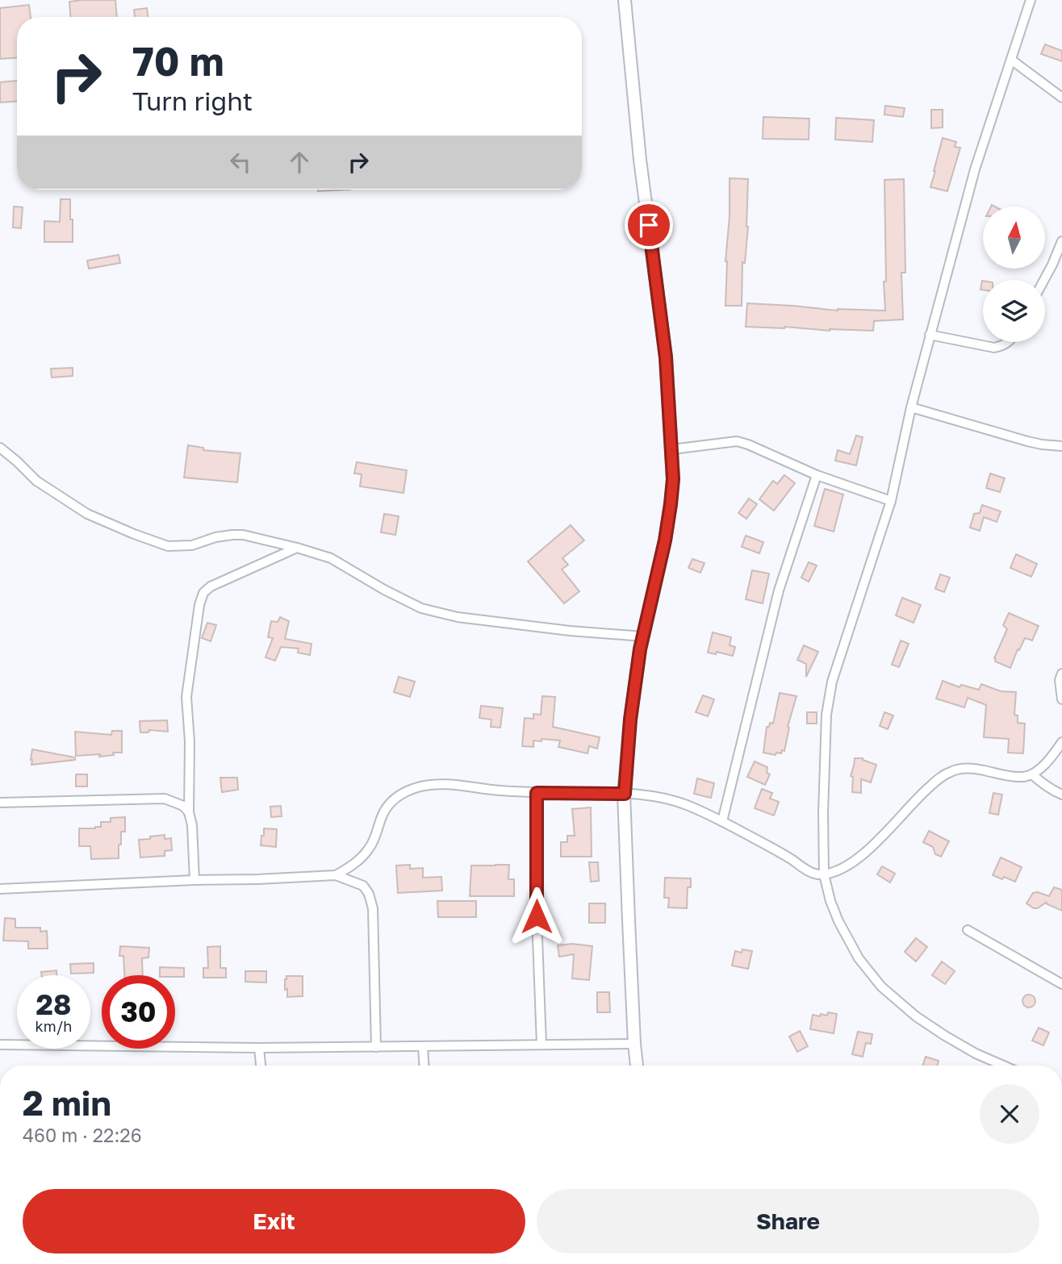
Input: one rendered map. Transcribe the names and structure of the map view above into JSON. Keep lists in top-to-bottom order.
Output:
{
  "north": "top",
  "page": {
    "turn": ["70 m", "Turn right"],
    "speed": "28 km/h",
    "limit": "30",
    "heading": ["2 min", "460 m · 22:26"],
    "buttons": ["Exit", "Share"]
  }
}
